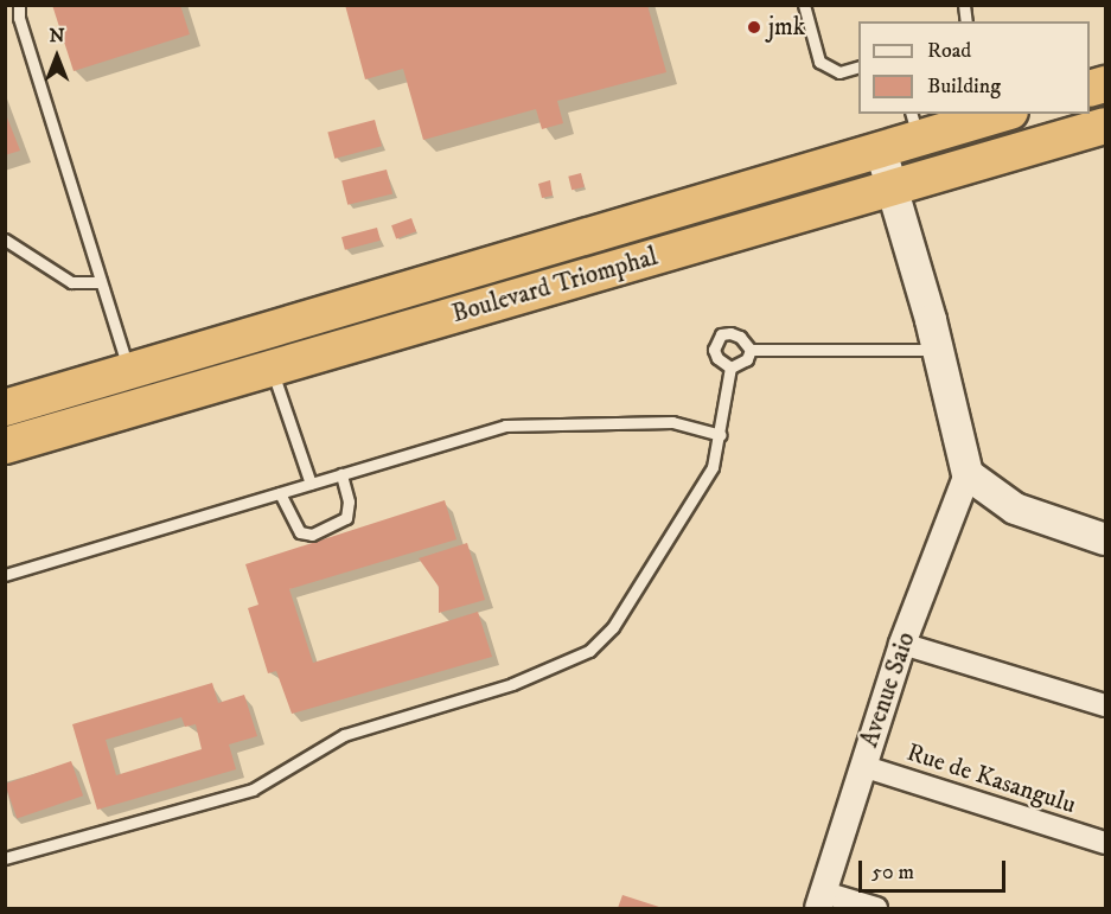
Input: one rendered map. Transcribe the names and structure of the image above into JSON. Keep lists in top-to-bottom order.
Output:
{
  "streets": {
    "highway": ["Boulevard Triomphal"],
    "street": ["Avenue Saio", "Rue de Kasangulu"]
  },
  "crossings": [
    ["Avenue Saio", "Rue de Kasangulu"]
  ],
  "places": ["jmk"],
  "legend": ["Road", "Building"],
  "scale_bar": "50 m",
  "north": "top"
}
